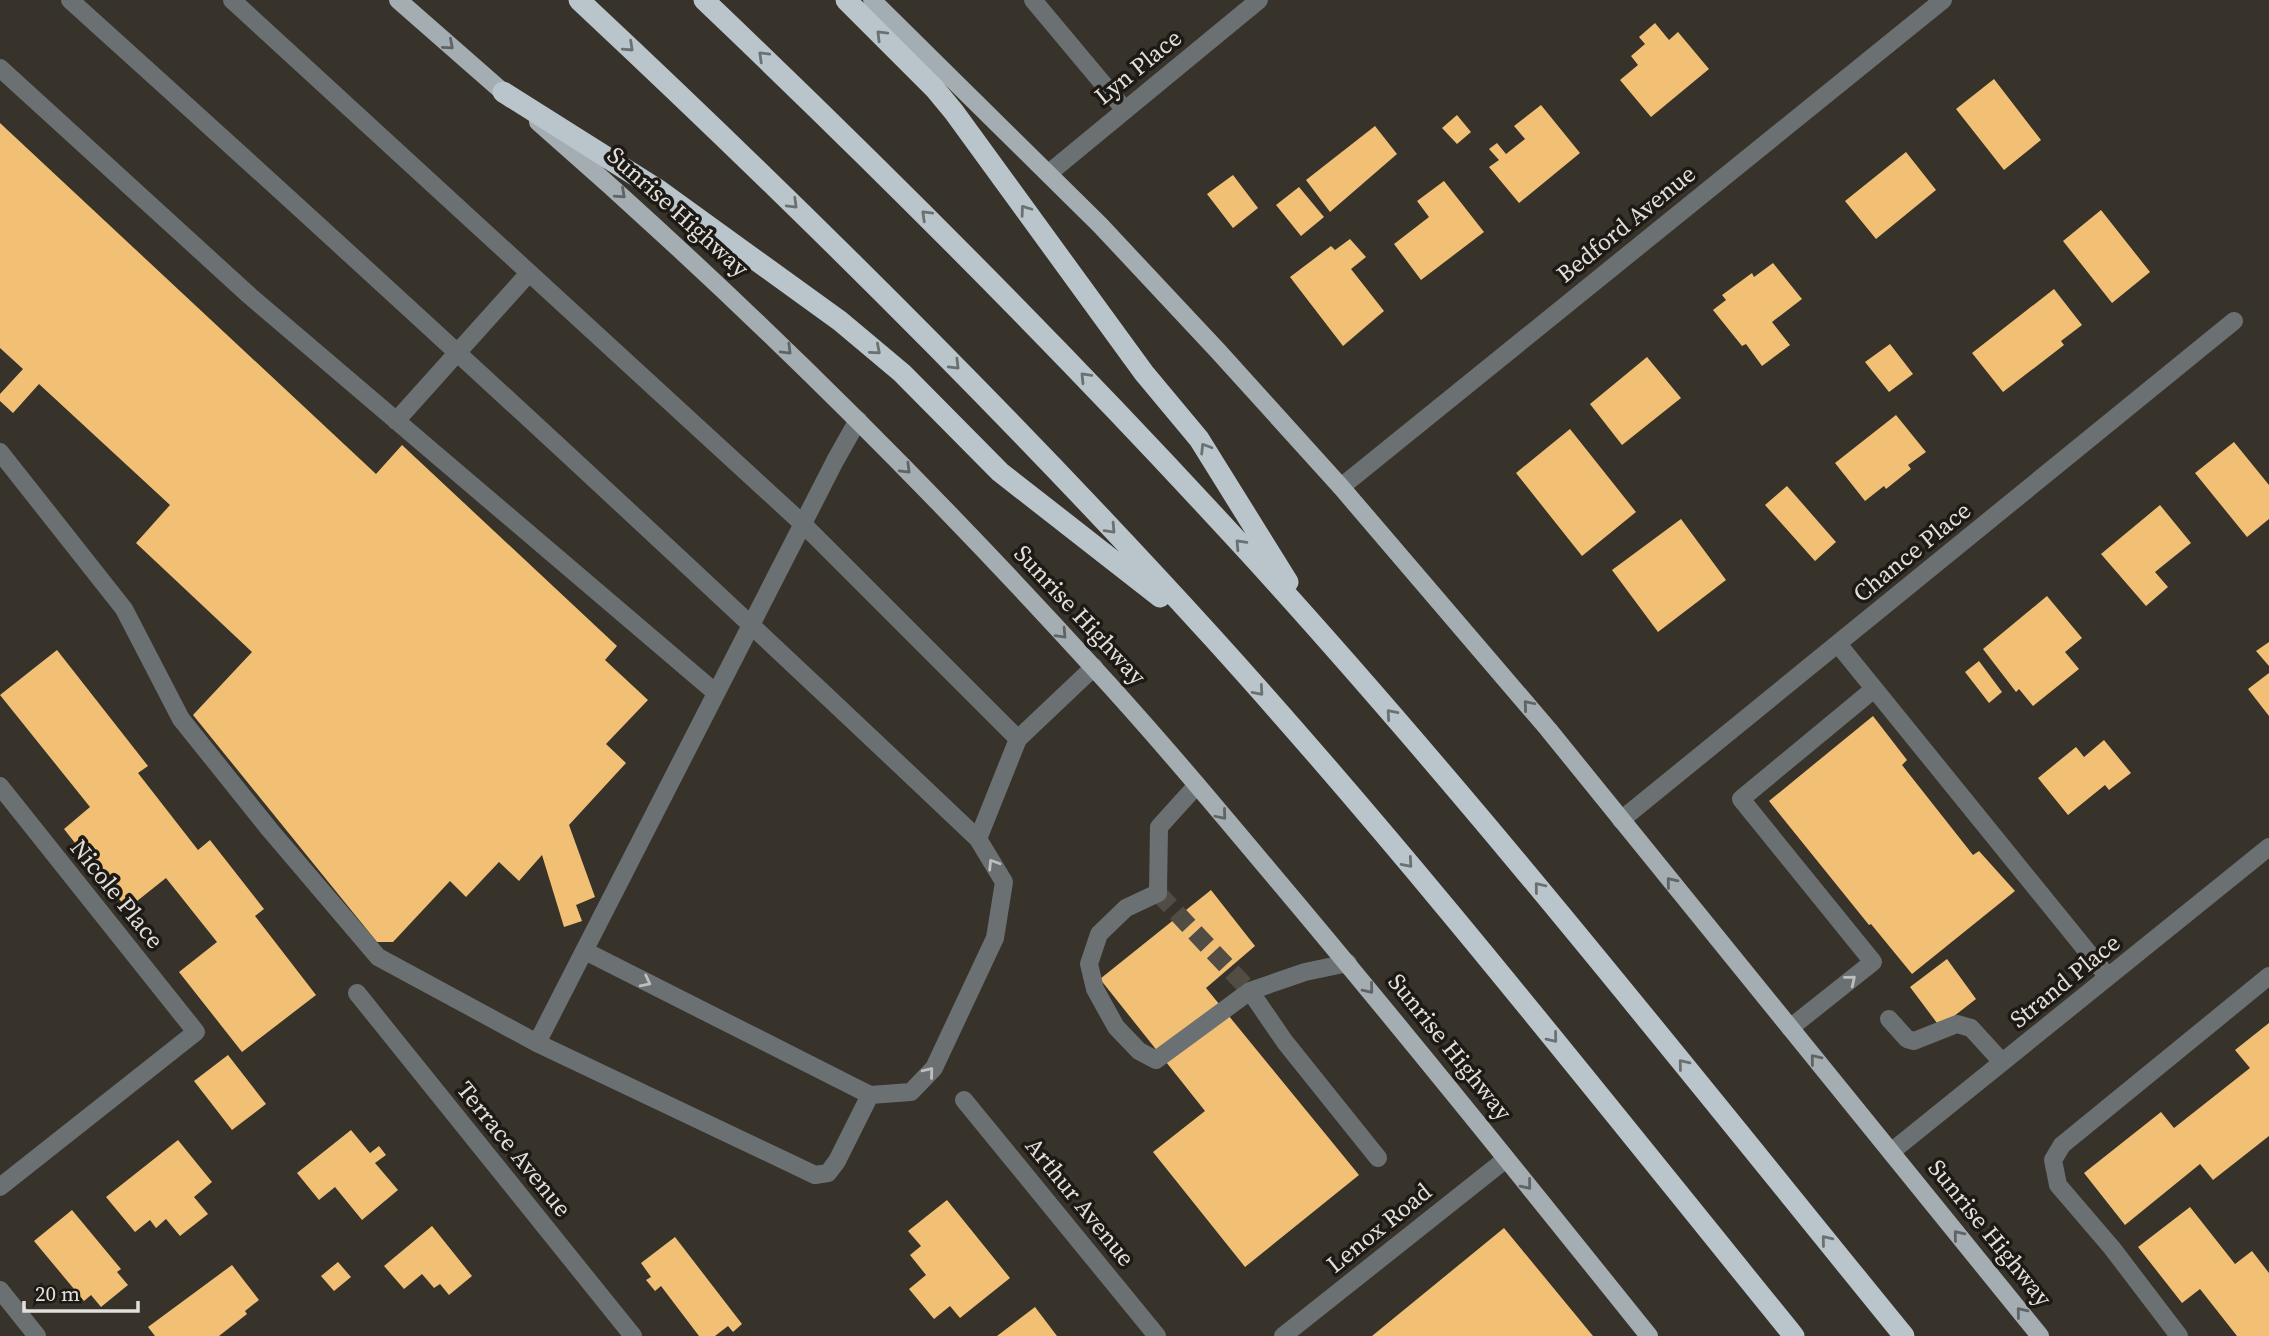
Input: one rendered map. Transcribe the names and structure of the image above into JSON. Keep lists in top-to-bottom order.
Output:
{
  "streets": {
    "main road": ["Sunrise Highway"],
    "street": [
      "Lyn Place",
      "Bedford Avenue",
      "Chance Place",
      "Nicole Place",
      "Strand Place",
      "Terrace Avenue",
      "Arthur Avenue",
      "Lenox Road"
    ]
  },
  "crossings": [
    ["Lyn Place", "Sunrise Highway"],
    ["Sunrise Highway", "Bedford Avenue"],
    ["Sunrise Highway", "Chance Place"],
    ["Sunrise Highway", "Strand Place"],
    ["Sunrise Highway", "Lenox Road"]
  ],
  "scale_bar": "20 m"
}
